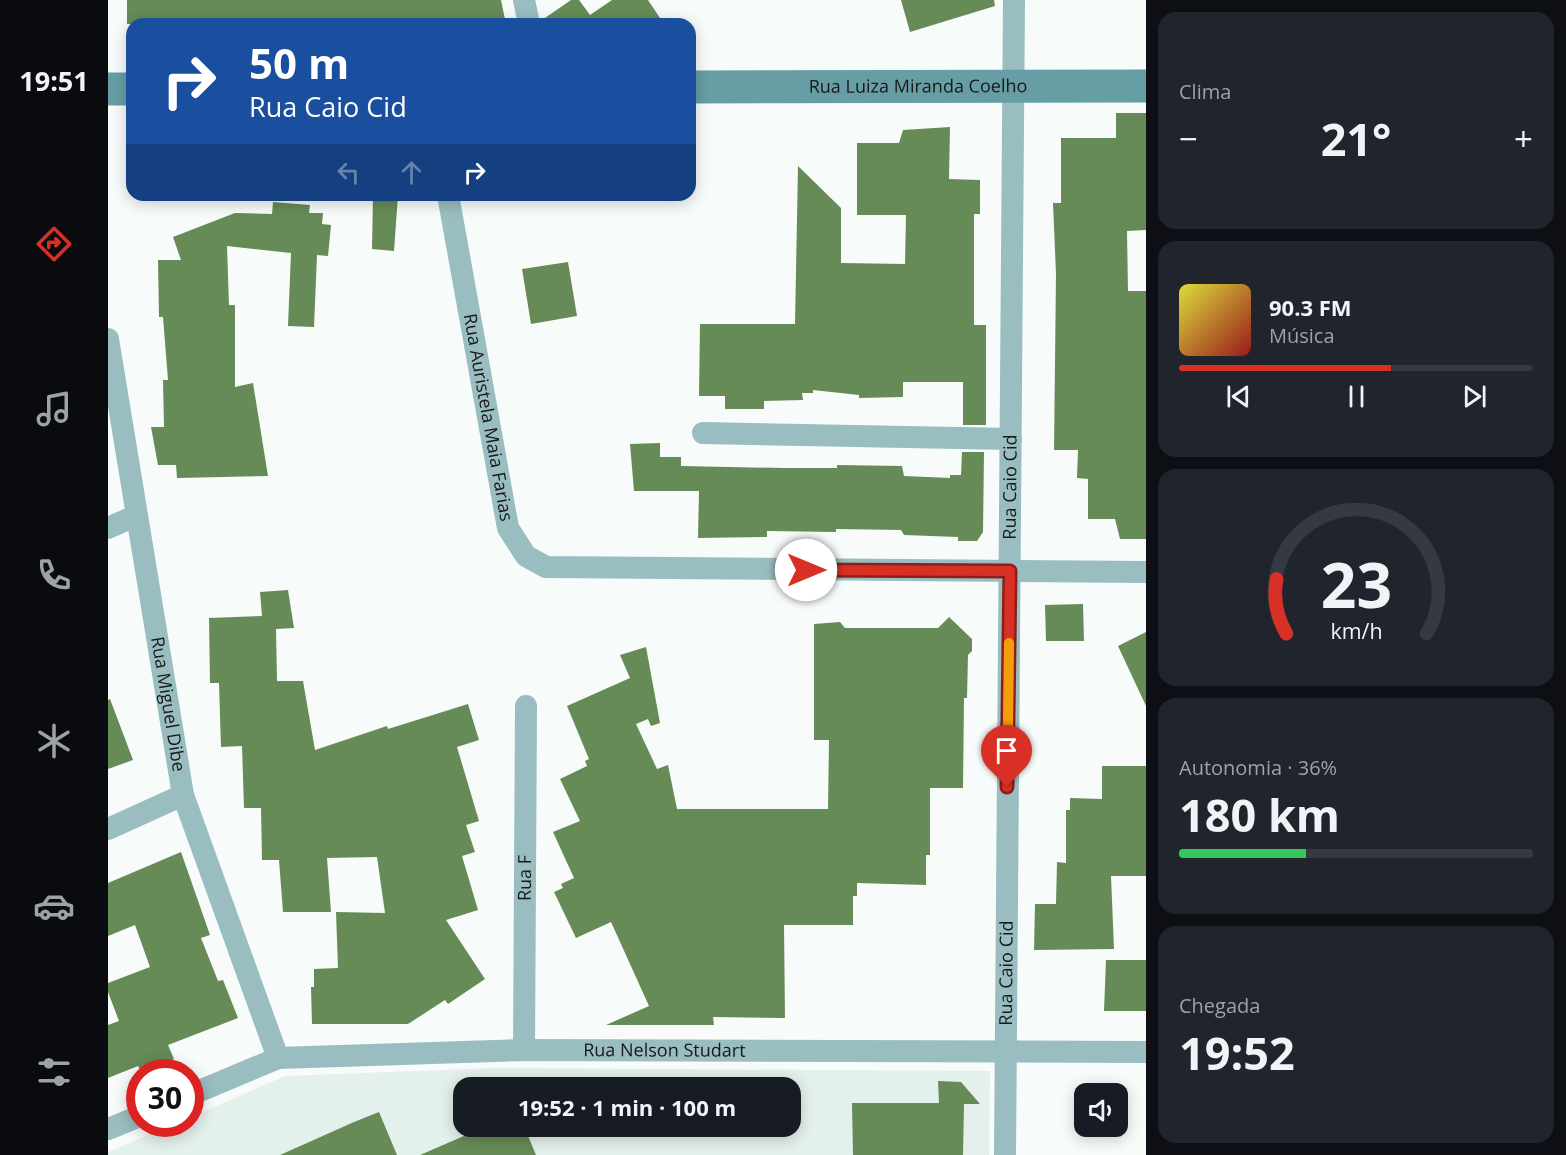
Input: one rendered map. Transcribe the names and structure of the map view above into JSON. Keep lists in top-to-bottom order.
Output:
{
  "streets": {
    "street": [
      "Rua Luiza Miranda Coelho",
      "Rua Auristela Maia Farias",
      "Rua Caio Cid",
      "Rua Miguel Dibe",
      "Rua F",
      "Rua Nelson Studart"
    ]
  },
  "crossings": [
    ["Rua Luiza Miranda Coelho", "Rua Caio Cid"],
    ["Rua Auristela Maia Farias", "Rua Caio Cid"],
    ["Rua Caio Cid", "Rua Nelson Studart"],
    ["Rua Miguel Dibe", "Rua Nelson Studart"],
    ["Rua F", "Rua Nelson Studart"]
  ],
  "page": {
    "tabs": "19:51",
    "tile": [
      "Clima",
      ["Autonomia · 36%", "180 km"],
      ["Chegada", "19:52"]
    ],
    "turn": ["50 m", "Rua Caio Cid"],
    "heat": ["−", "21°", "+"],
    "song": ["90.3 FM", "Música"],
    "limit": "30",
    "trip": "19:52 · 1 min · 100 m",
    "gauge": ["23", "km/h"]
  }
}
